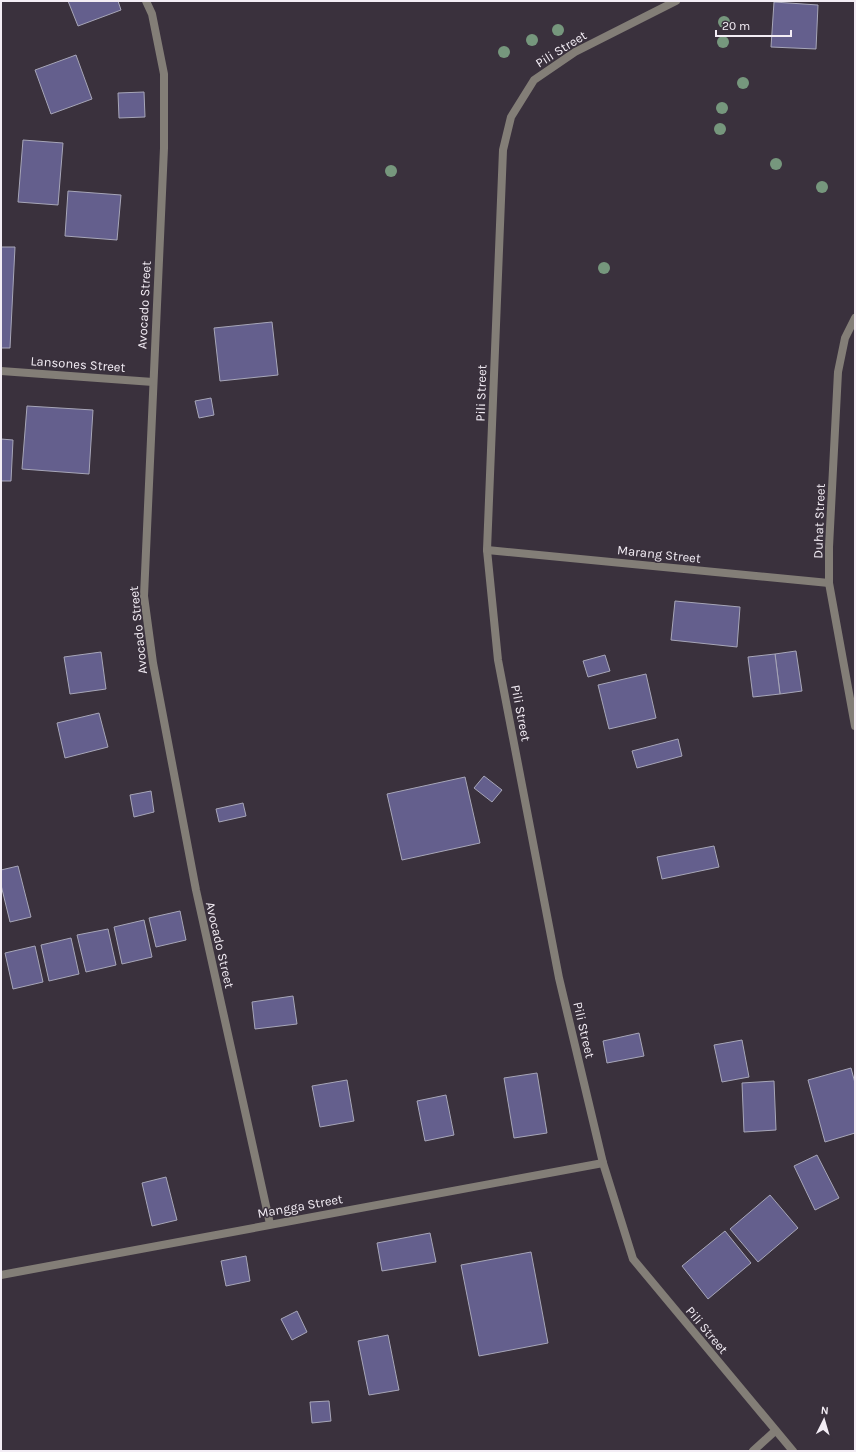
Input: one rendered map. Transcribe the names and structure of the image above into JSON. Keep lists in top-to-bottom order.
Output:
{
  "streets": {
    "street": [
      "Pili Street",
      "Avocado Street",
      "Lansones Street",
      "Duhat Street",
      "Marang Street",
      "Mangga Street"
    ]
  },
  "crossings": [
    ["Pili Street", "Marang Street"],
    ["Pili Street", "Mangga Street"],
    ["Avocado Street", "Lansones Street"],
    ["Avocado Street", "Mangga Street"],
    ["Duhat Street", "Marang Street"]
  ],
  "scale_bar": "20 m",
  "north": "top"
}
